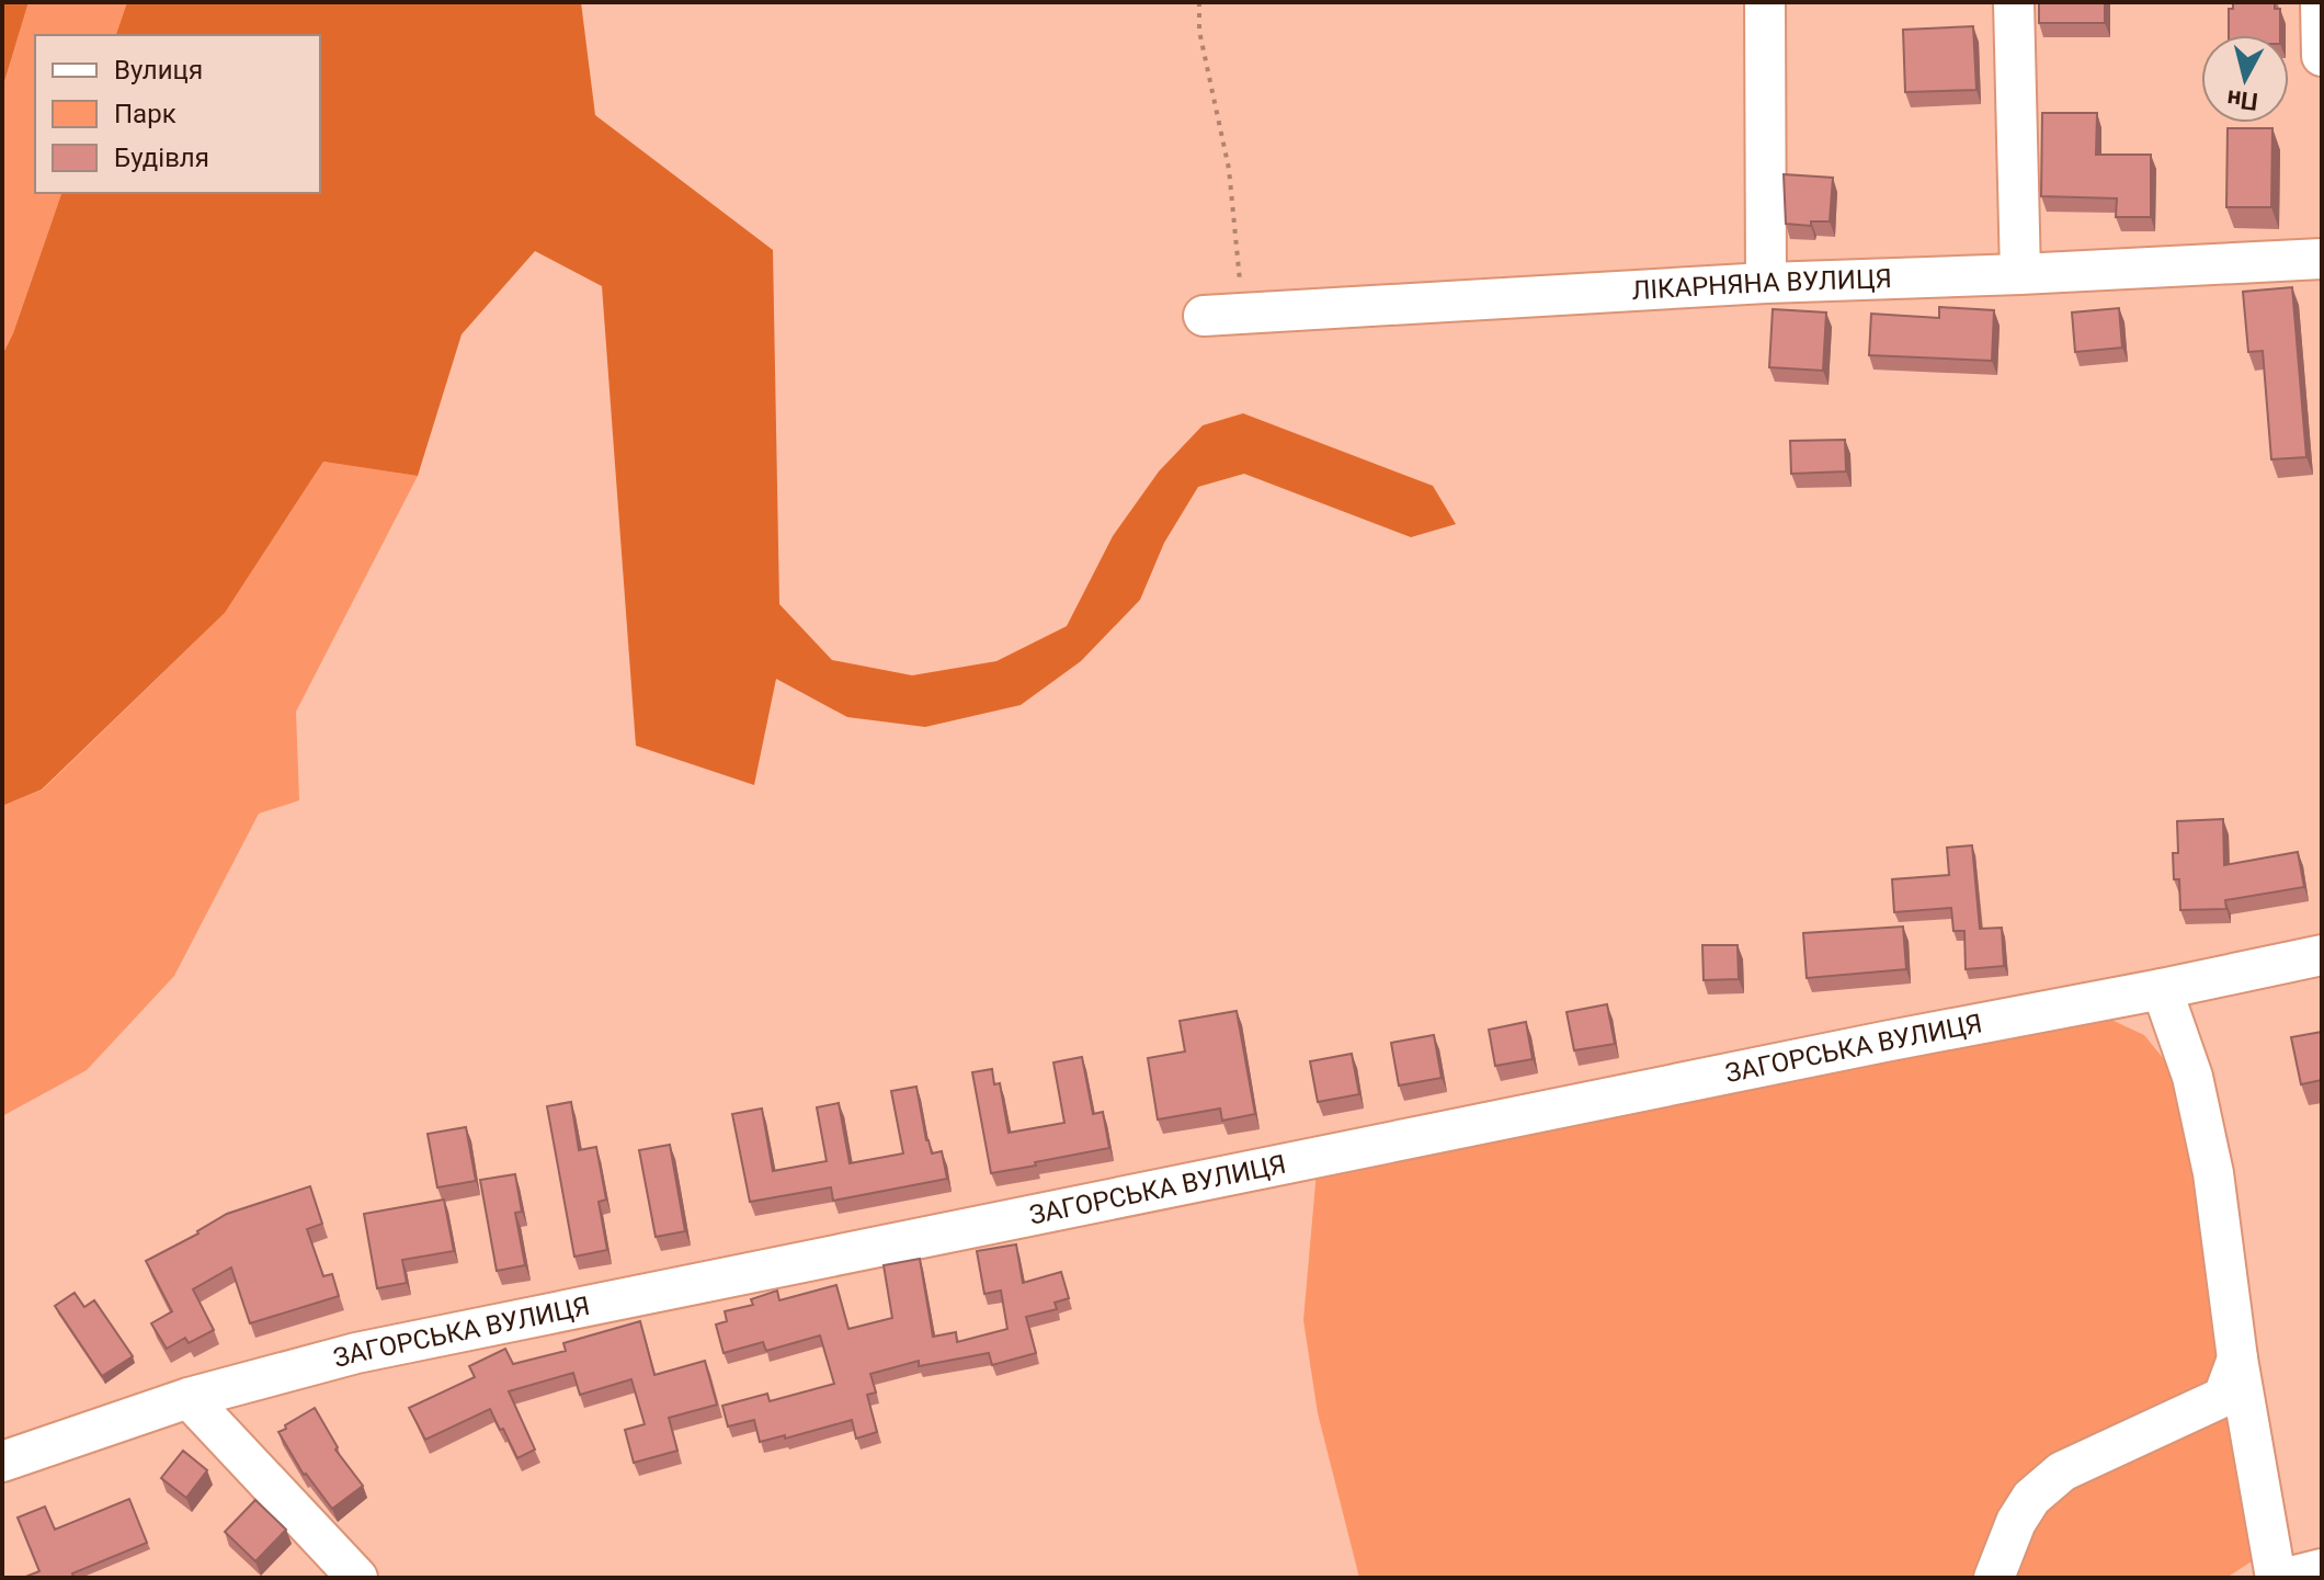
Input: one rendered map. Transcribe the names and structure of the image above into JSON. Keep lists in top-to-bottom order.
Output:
{
  "streets": {
    "street": ["ЛІКАРНЯНА ВУЛИЦЯ", "ЗАГОРСЬКА ВУЛИЦЯ"]
  },
  "legend": ["Вулиця", "Парк", "Будівля"],
  "north": "bottom"
}
